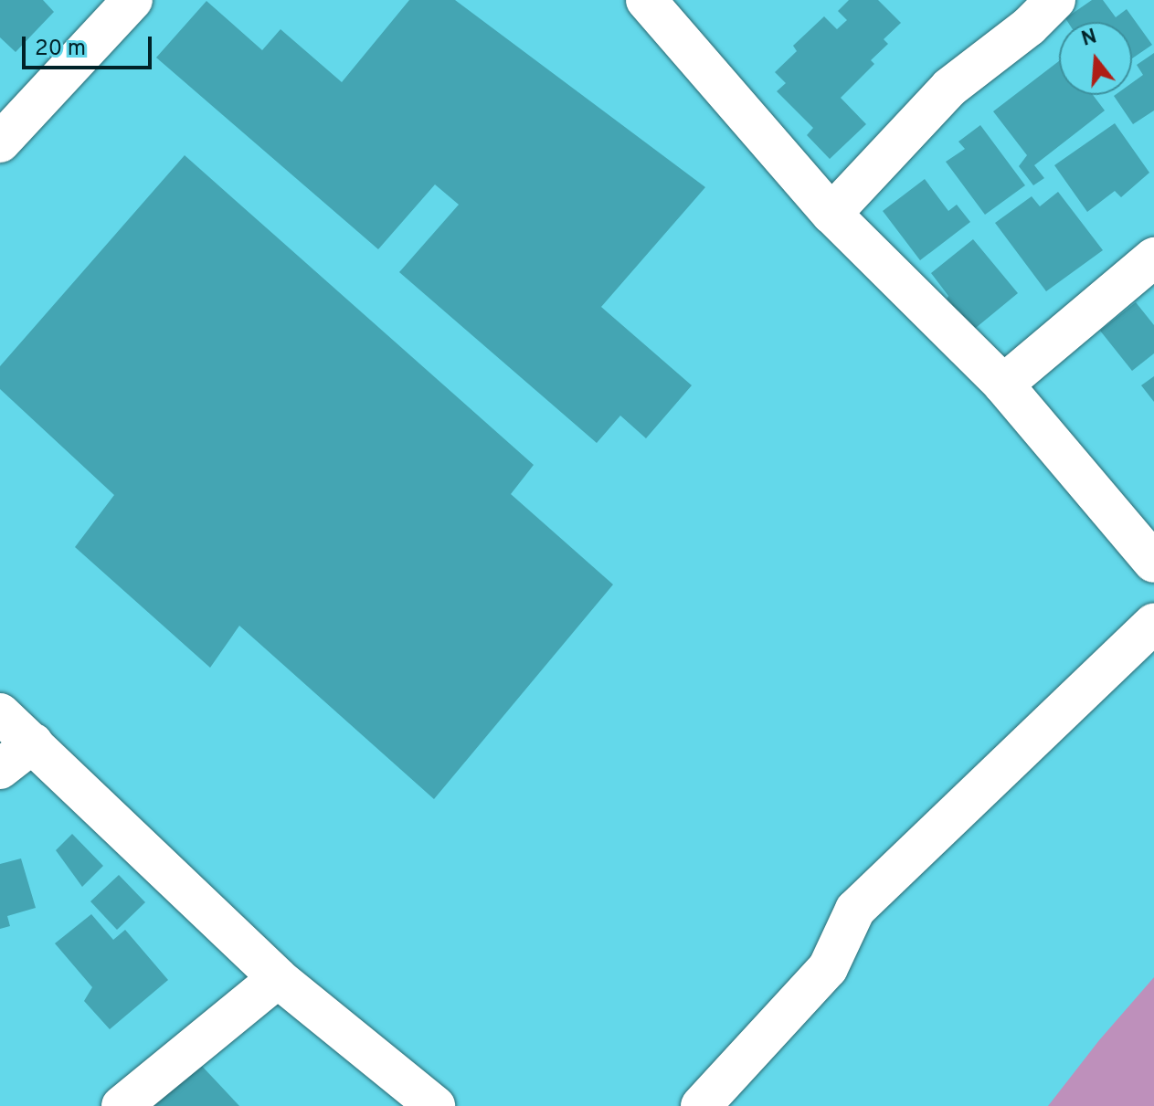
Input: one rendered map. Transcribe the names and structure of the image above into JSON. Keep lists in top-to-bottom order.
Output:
{
  "scale_bar": "20 m",
  "north": "top"
}
